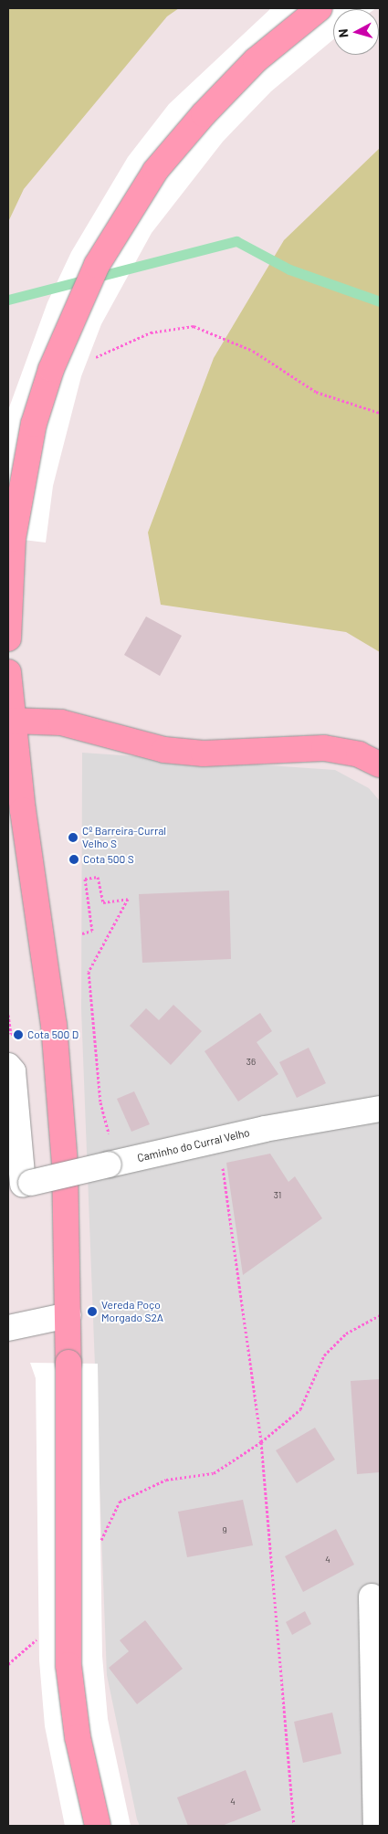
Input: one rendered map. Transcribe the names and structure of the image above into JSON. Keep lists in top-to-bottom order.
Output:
{
  "streets": {
    "street": ["Caminho do Curral Velho"]
  },
  "places": [
    "Cº Barreira-Curral Velho S",
    "Cota 500 S",
    "Cota 500 D",
    "Vereda Poço Morgado S2A"
  ],
  "house_numbers": [
    "36",
    "31",
    "9",
    "4",
    "4"
  ],
  "north": "left"
}
